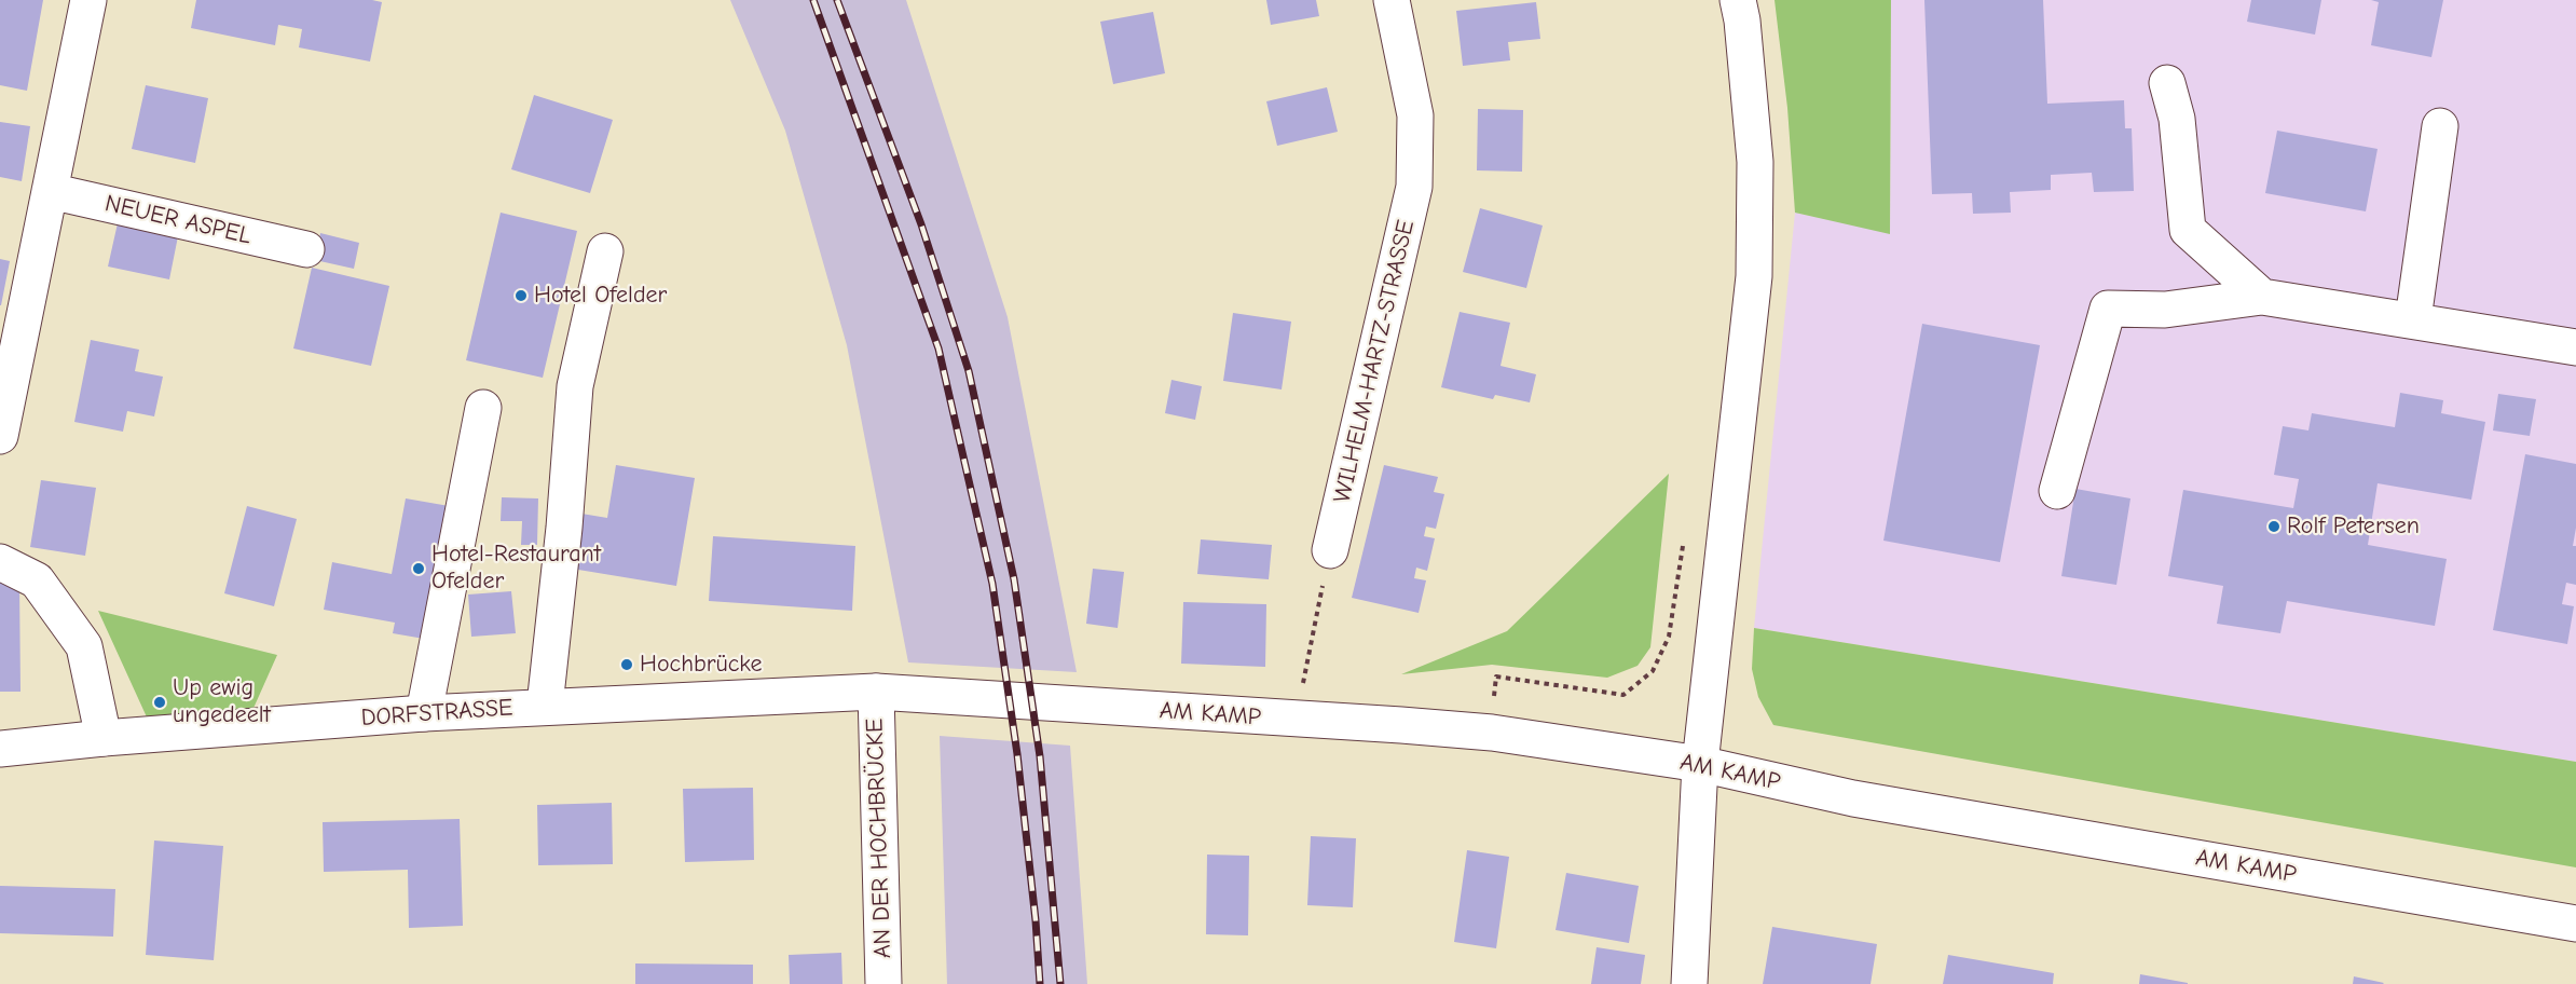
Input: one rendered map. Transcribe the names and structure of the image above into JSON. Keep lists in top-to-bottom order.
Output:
{
  "streets": {
    "street": [
      "NEUER ASPEL",
      "WILHELM-HARTZ-STRASSE",
      "DORFSTRASSE",
      "AM KAMP",
      "AN DER HOCHBRÜCKE"
    ]
  },
  "crossings": [
    ["DORFSTRASSE", "AM KAMP"],
    ["DORFSTRASSE", "AN DER HOCHBRÜCKE"],
    ["AM KAMP", "AN DER HOCHBRÜCKE"]
  ],
  "places": [
    "Hotel Ofelder",
    "Rolf Petersen",
    "Hotel-Restaurant Ofelder",
    "Hochbrücke",
    "Up ewig ungedeelt"
  ]
}
